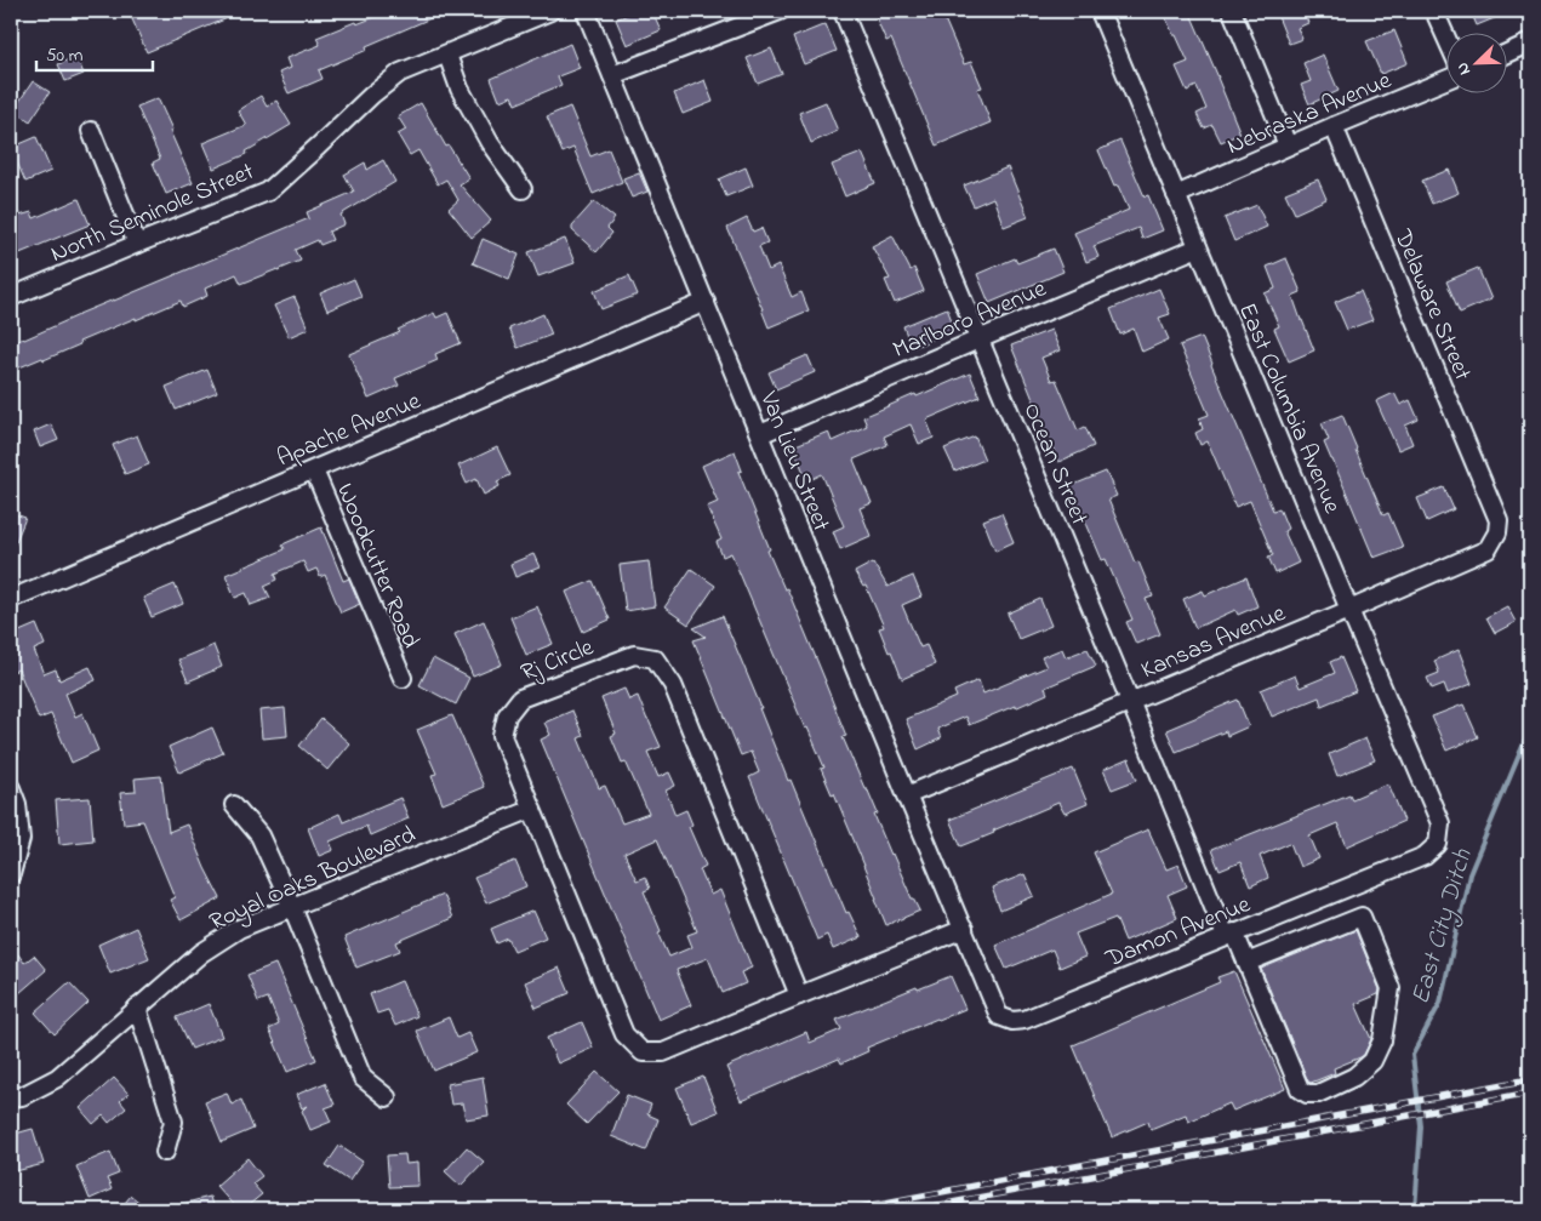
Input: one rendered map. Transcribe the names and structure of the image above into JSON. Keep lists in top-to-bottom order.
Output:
{
  "streets": {
    "street": [
      "Nebraska Avenue",
      "North Seminole Street",
      "Delaware Street",
      "Marlboro Avenue",
      "East Columbia Avenue",
      "Apache Avenue",
      "Van Lieu Street",
      "Ocean Street",
      "Woodcutter Road",
      "Kansas Avenue",
      "Rj Circle",
      "Royal Oaks Boulevard",
      "Damon Avenue"
    ]
  },
  "crossings": [
    ["Nebraska Avenue", "Delaware Street"],
    ["Nebraska Avenue", "East Columbia Avenue"],
    ["Delaware Street", "Kansas Avenue"],
    ["Marlboro Avenue", "East Columbia Avenue"],
    ["Marlboro Avenue", "Van Lieu Street"],
    ["Marlboro Avenue", "Ocean Street"],
    ["East Columbia Avenue", "Kansas Avenue"],
    ["East Columbia Avenue", "Damon Avenue"],
    ["Apache Avenue", "Van Lieu Street"],
    ["Apache Avenue", "Woodcutter Road"],
    ["Van Lieu Street", "Kansas Avenue"],
    ["Van Lieu Street", "Rj Circle"],
    ["Van Lieu Street", "Damon Avenue"],
    ["Ocean Street", "Kansas Avenue"],
    ["Ocean Street", "Damon Avenue"],
    ["Rj Circle", "Royal Oaks Boulevard"],
    ["Rj Circle", "Damon Avenue"]
  ],
  "water": ["East City Ditch"],
  "scale_bar": "50 m",
  "north": "bottom left"
}
